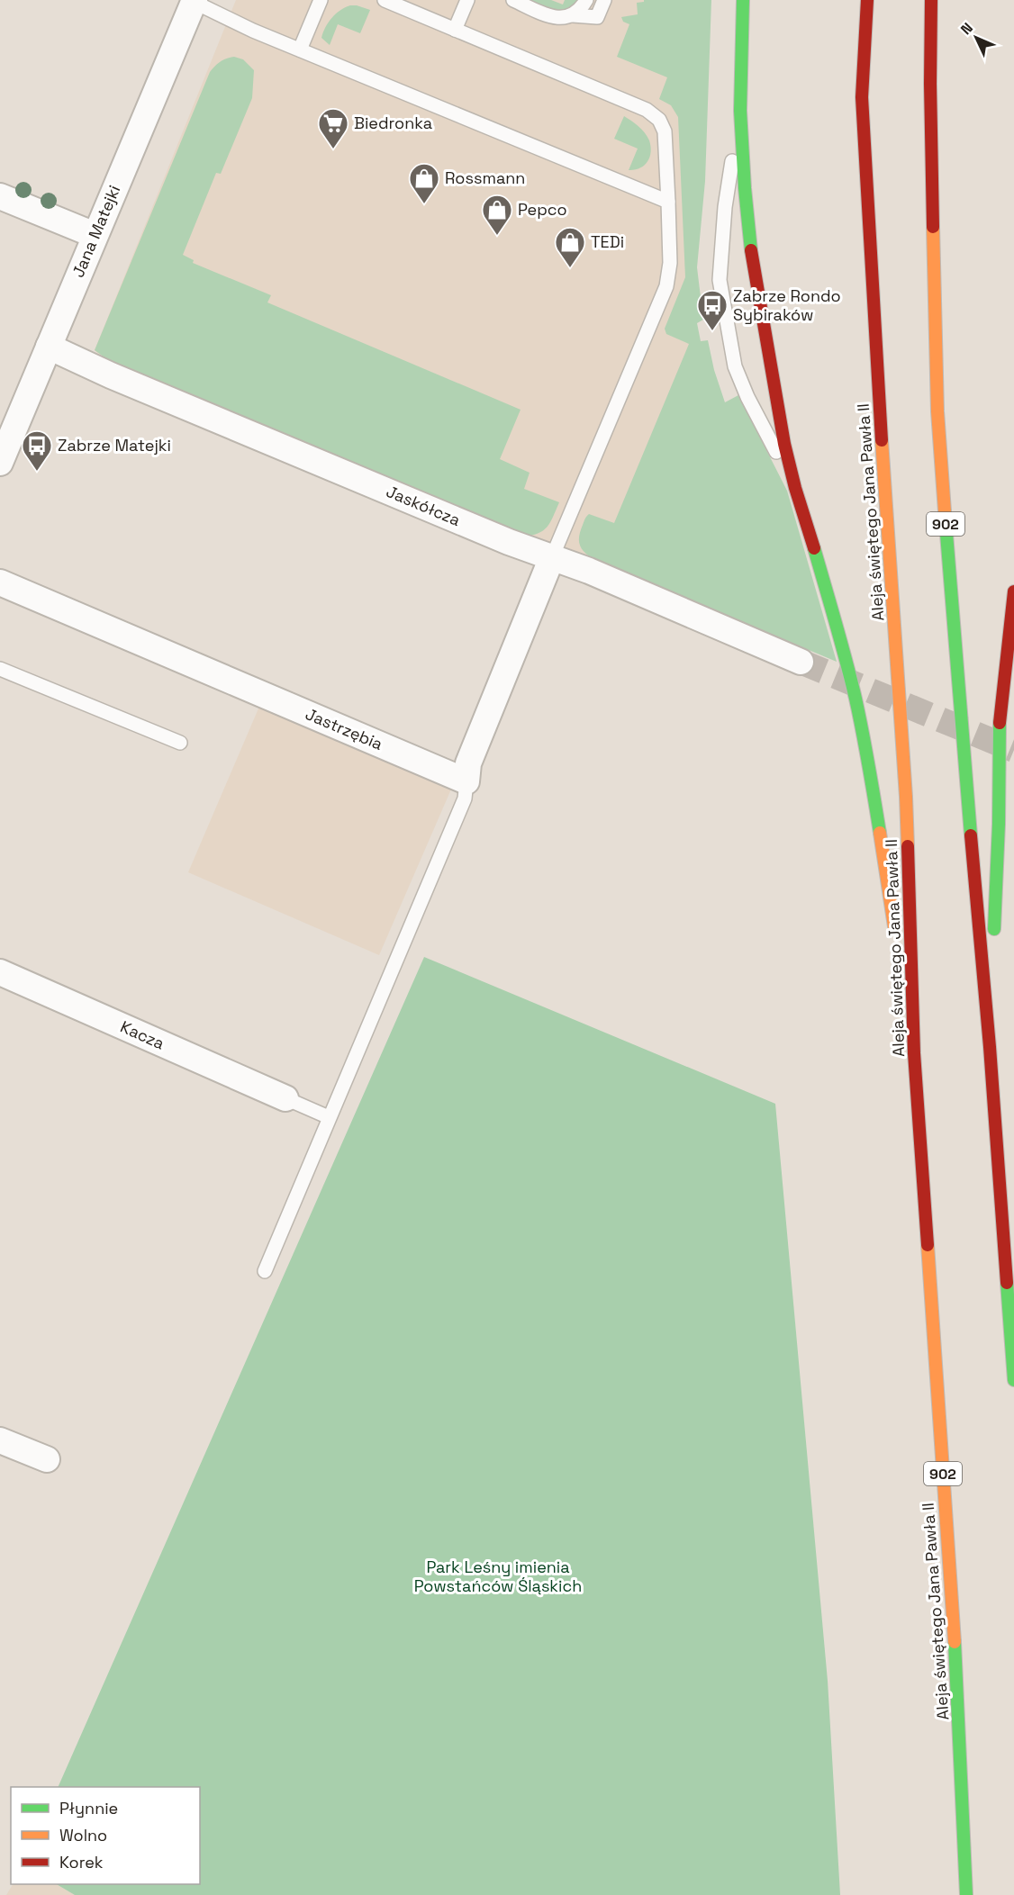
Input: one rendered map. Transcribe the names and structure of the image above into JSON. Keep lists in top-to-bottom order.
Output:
{
  "streets": {
    "main road": ["Aleja świętego Jana Pawła II", "902"],
    "street": [
      "Jana Matejki",
      "Jaskółcza",
      "Jastrzębia",
      "Kacza"
    ]
  },
  "crossings": [
    ["Jana Matejki", "Jaskółcza"]
  ],
  "parks": ["Park Leśny imienia Powstańców Śląskich"],
  "places": {
    "supermarket": ["Biedronka"],
    "shop": ["Rossmann", "Pepco", "TEDi"],
    "bus stop": ["Zabrze Rondo Sybiraków", "Zabrze Matejki"]
  },
  "legend": ["Płynnie", "Wolno", "Korek"],
  "north": "top left"
}
